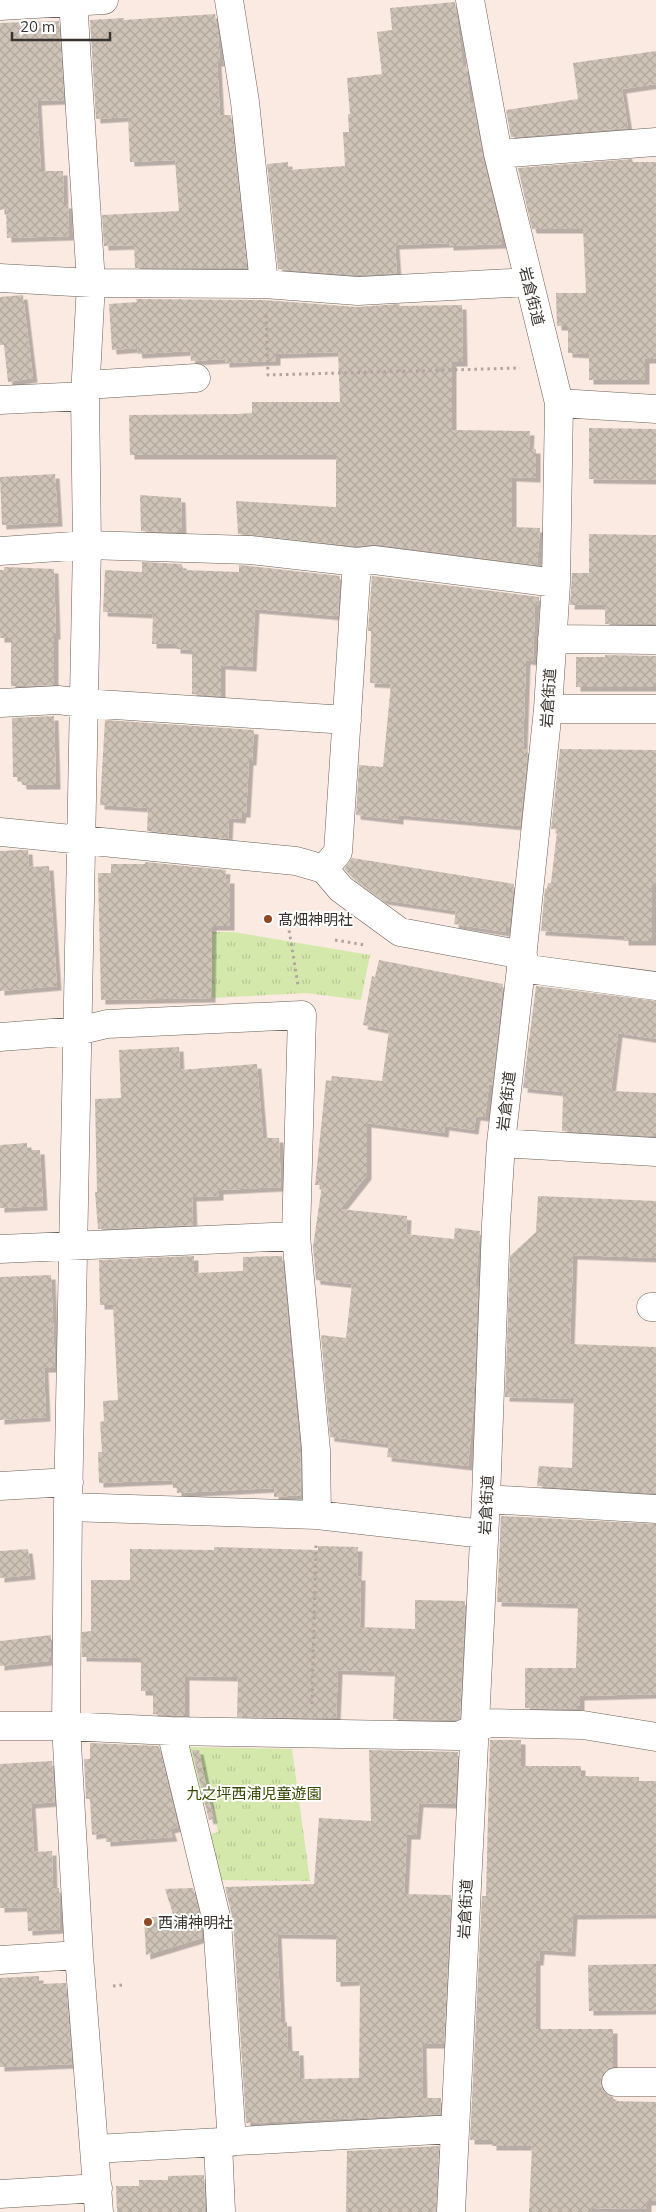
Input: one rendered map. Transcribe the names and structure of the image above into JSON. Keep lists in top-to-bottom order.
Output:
{
  "streets": {
    "street": ["岩倉街道"]
  },
  "parks": ["九之坪西浦児童遊園"],
  "places": ["髙畑神明社", "西浦神明社"],
  "scale_bar": "20 m"
}
